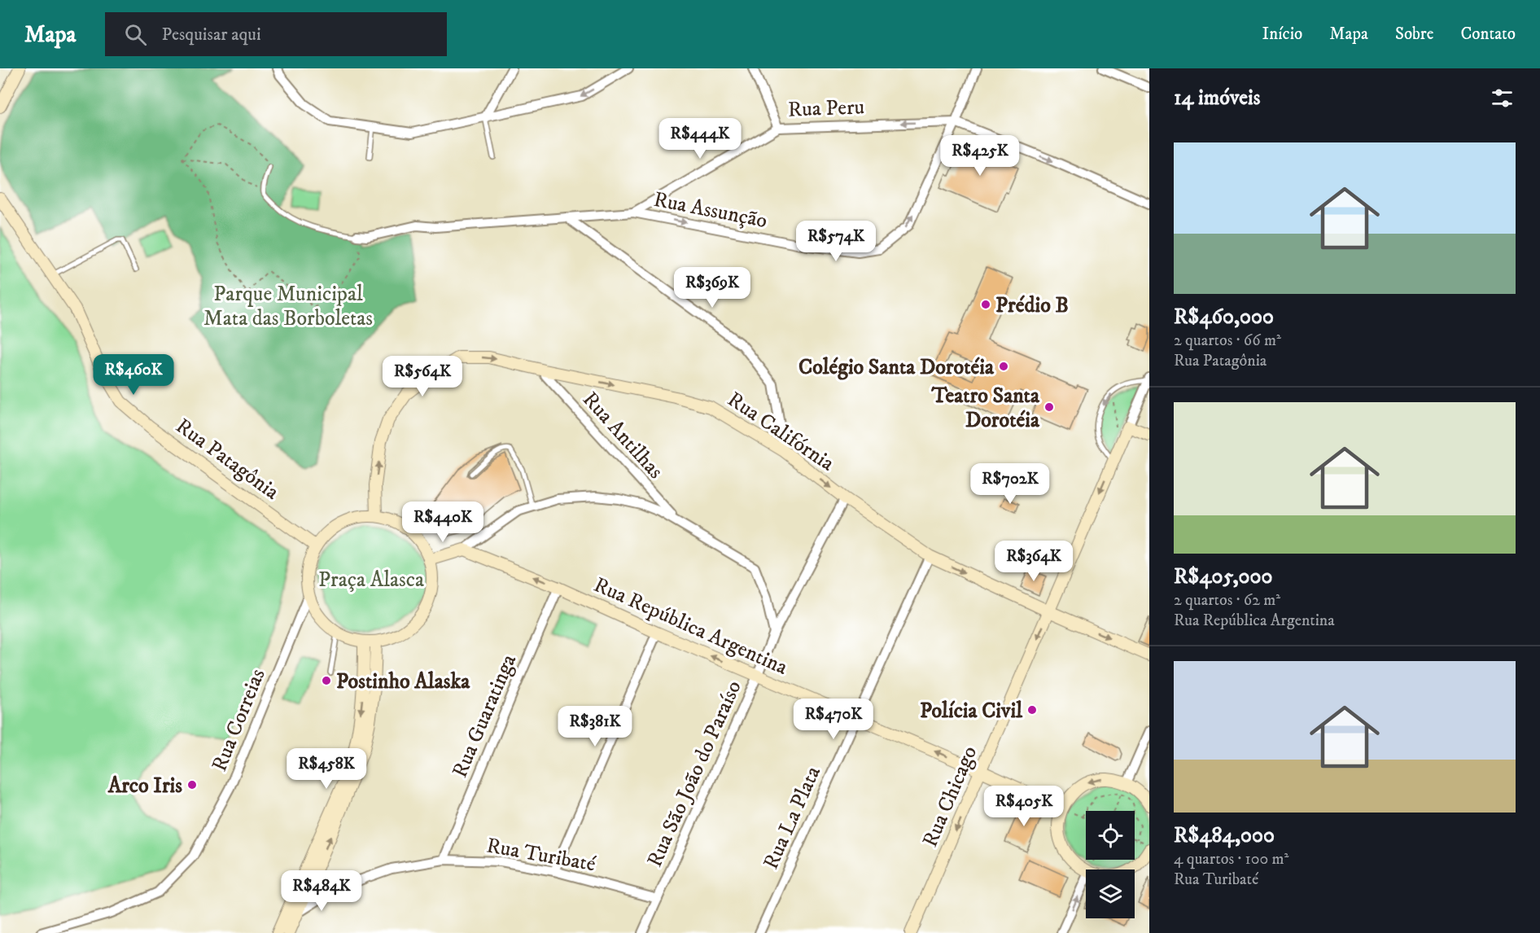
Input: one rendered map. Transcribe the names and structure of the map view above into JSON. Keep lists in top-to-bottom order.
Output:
{
  "streets": {
    "street": [
      "Rua Peru",
      "Rua Assunção",
      "Rua Califórnia",
      "Rua Antilhas",
      "Rua Patagônia",
      "Rua República Argentina",
      "Rua Guaratinga",
      "Rua Correias",
      "Rua São João do Paraíso",
      "Rua Chicago",
      "Rua La Plata",
      "Rua Turibaté"
    ]
  },
  "crossings": [
    ["Rua Peru", "Rua Assunção"],
    ["Rua Califórnia", "Rua Antilhas"],
    ["Rua Califórnia", "Rua Patagônia"],
    ["Rua Califórnia", "Rua Correias"],
    ["Rua Califórnia", "Rua São João do Paraíso"],
    ["Rua Califórnia", "Rua Chicago"],
    ["Rua Califórnia", "Rua La Plata"],
    ["Rua Patagônia", "Rua Correias"],
    ["Rua República Argentina", "Rua Guaratinga"],
    ["Rua República Argentina", "Rua São João do Paraíso"],
    ["Rua República Argentina", "Rua Chicago"],
    ["Rua República Argentina", "Rua La Plata"],
    ["Rua Guaratinga", "Rua Turibaté"],
    ["Rua São João do Paraíso", "Rua Turibaté"]
  ],
  "one_way": [
    "Rua Peru",
    "Rua Assunção",
    "Rua Califórnia",
    "Rua República Argentina",
    "Rua Chicago"
  ],
  "parks": ["Parque Municipal Mata das Borboletas", "Praça Alasca"],
  "places": [
    "Prédio B",
    "Colégio Santa Dorotéia",
    "Teatro Santa Dorotéia",
    "Postinho Alaska",
    "Polícia Civil",
    "Arco Iris"
  ],
  "page": {
    "header": "Mapa",
    "search": "Pesquisar aqui",
    "nav": [
      "Início",
      "Mapa",
      "Sobre",
      "Contato"
    ],
    "heading": "14 imóveis",
    "price": [
      "R$444K",
      "R$425K",
      "R$574K",
      "R$369K",
      "R$460K",
      "R$564K",
      "R$702K",
      "R$440K",
      "R$364K",
      "R$470K",
      "R$381K",
      "R$458K",
      "R$405K",
      "R$484K"
    ],
    "list": [
      {
        "name": "R$460,000",
        "note": "2 quartos · 66 m² · Rua Patagônia"
      },
      {
        "name": "R$405,000",
        "note": "2 quartos · 62 m² · Rua República Argentina"
      },
      {
        "name": "R$484,000",
        "note": "4 quartos · 100 m² · Rua Turibaté"
      }
    ]
  }
}
